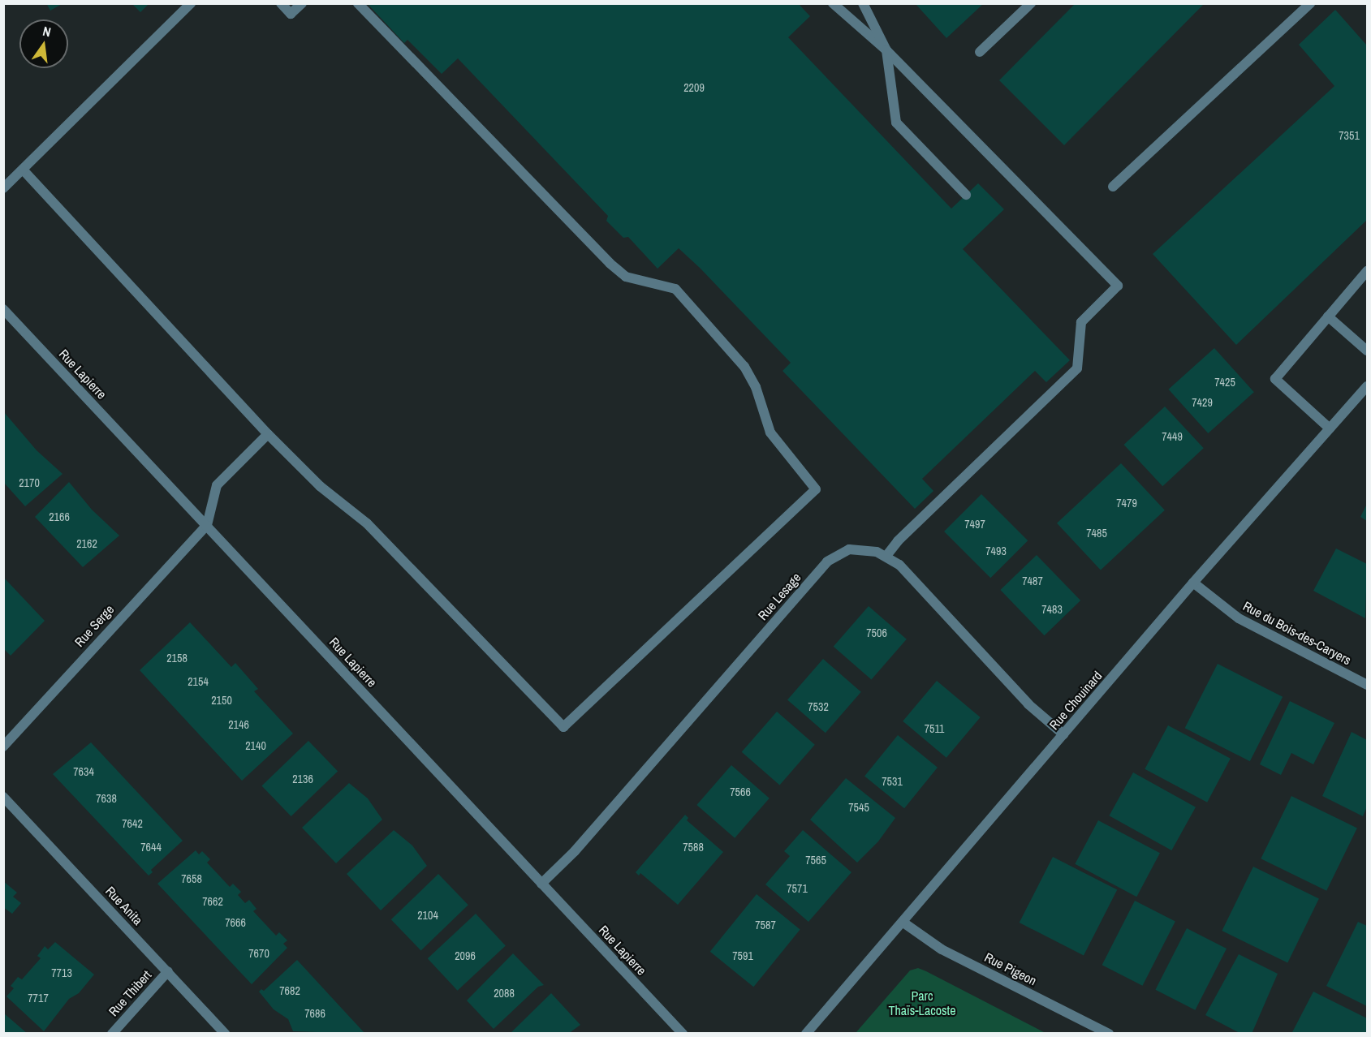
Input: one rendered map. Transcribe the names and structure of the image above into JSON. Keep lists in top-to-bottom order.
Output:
{
  "streets": {
    "street": [
      "Rue Lapierre",
      "Rue Lesage",
      "Rue Serge",
      "Rue du Bois-des-Caryers",
      "Rue Chouinard",
      "Rue Anita",
      "Rue Pigeon",
      "Rue Thibert"
    ]
  },
  "crossings": [
    ["Rue Lapierre", "Rue Lesage"],
    ["Rue Lapierre", "Rue Serge"],
    ["Rue Lesage", "Rue Chouinard"],
    ["Rue du Bois-des-Caryers", "Rue Chouinard"],
    ["Rue Chouinard", "Rue Pigeon"],
    ["Rue Anita", "Rue Thibert"]
  ],
  "parks": ["Parc Thaïs-Lacoste"],
  "house_numbers": [
    "2209",
    "7351",
    "7425",
    "7429",
    "7449",
    "2170",
    "7479",
    "2166",
    "7497",
    "7485",
    "2162",
    "7493",
    "7487",
    "7483",
    "7506",
    "2158",
    "2154",
    "2150",
    "7532",
    "2146",
    "7511",
    "2140",
    "7634",
    "2136",
    "7531",
    "7566",
    "7638",
    "7545",
    "7642",
    "7644",
    "7588",
    "7565",
    "7658",
    "7571",
    "7662",
    "2104",
    "7666",
    "7587",
    "7670",
    "2096",
    "7591",
    "7713",
    "7682",
    "2088",
    "7717",
    "7686"
  ],
  "north": "top"
}
